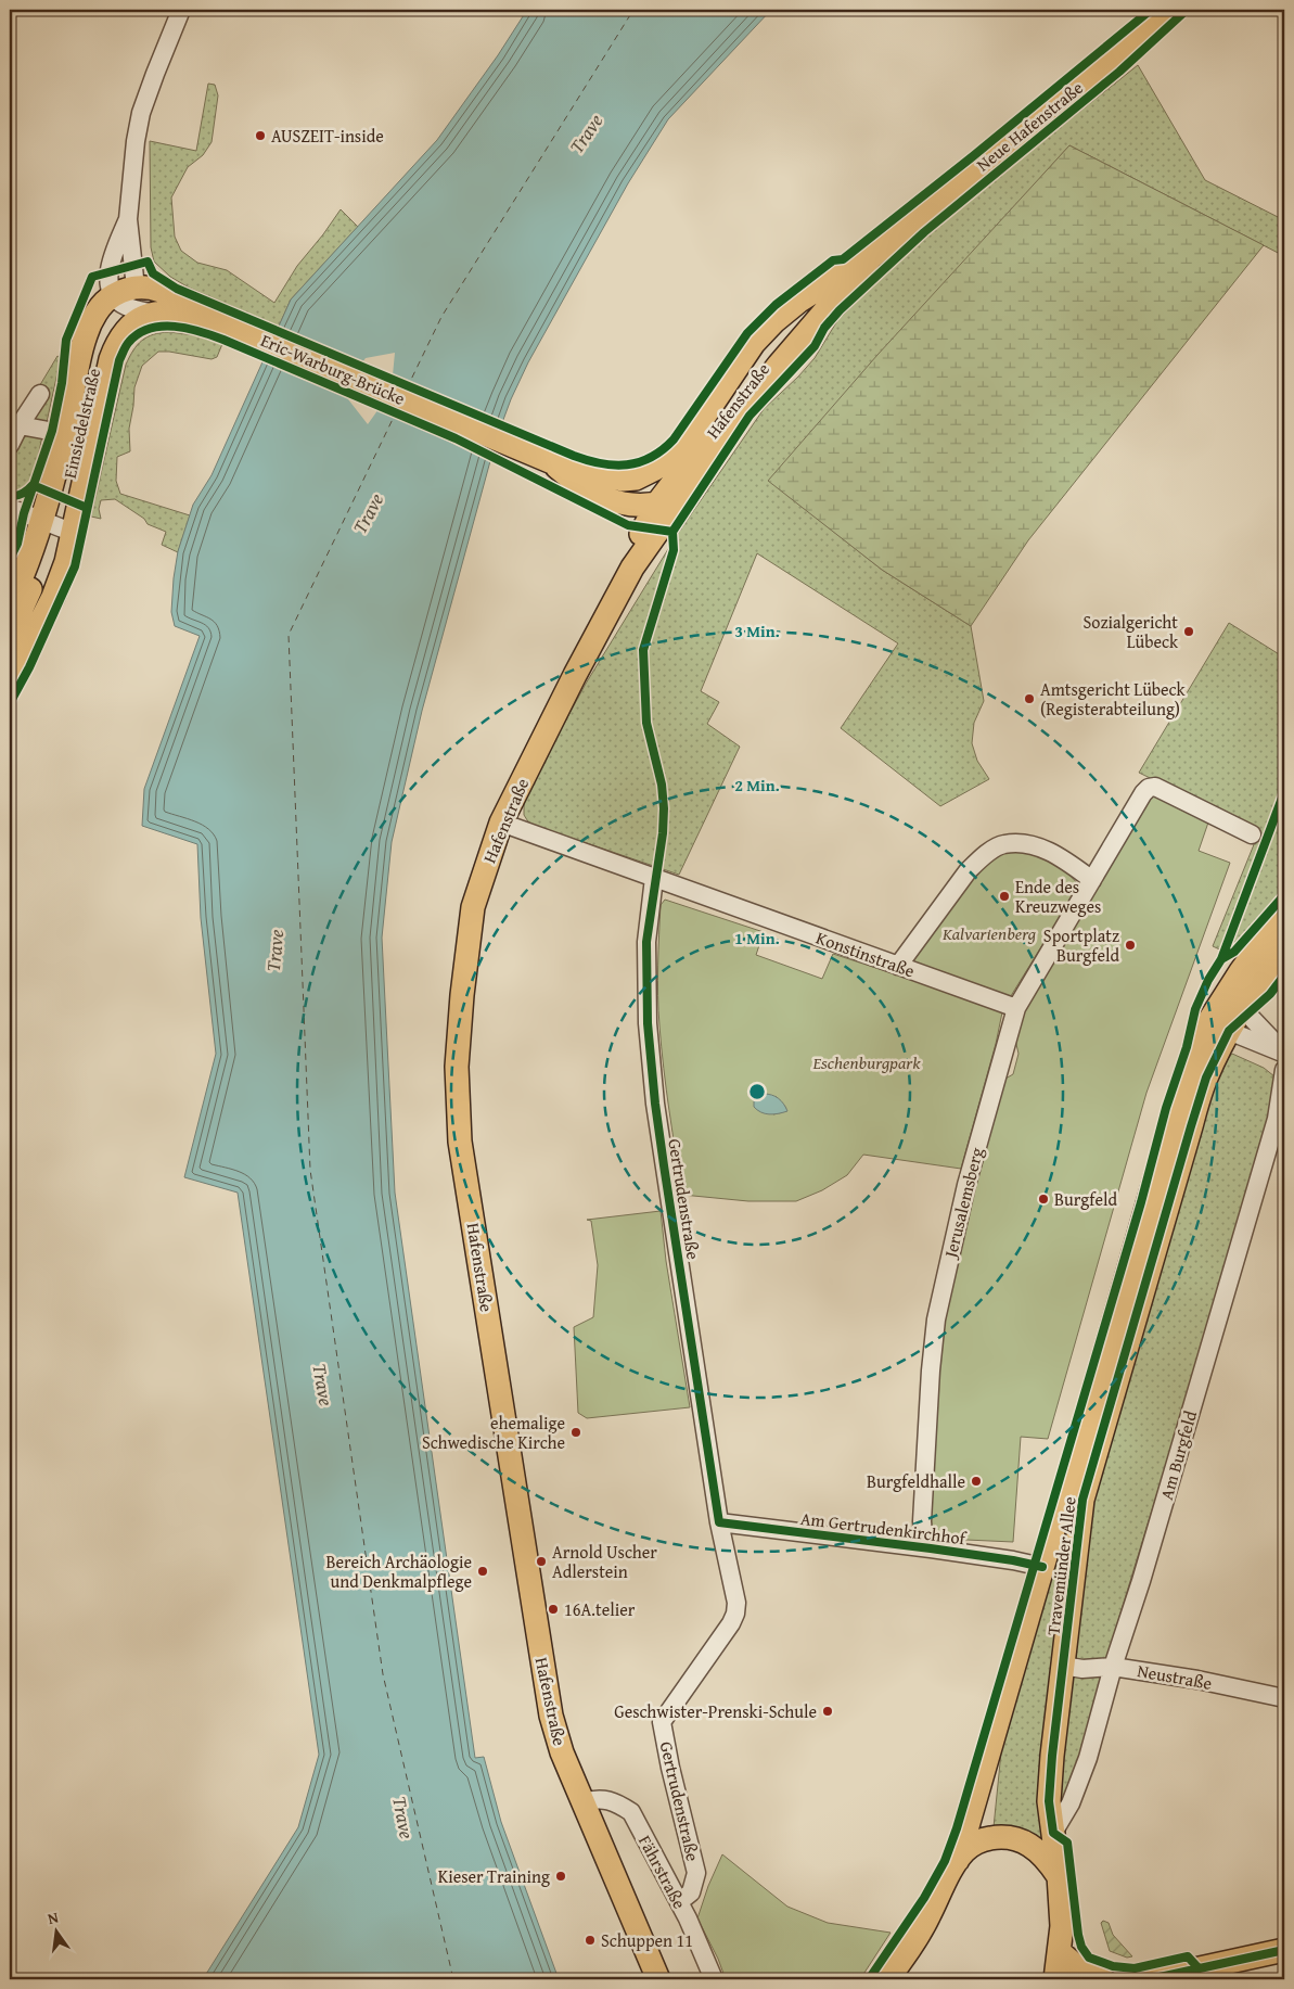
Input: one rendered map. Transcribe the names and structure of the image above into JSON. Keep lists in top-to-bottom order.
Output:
{
  "streets": {
    "main road": [
      "Neue Hafenstraße",
      "Eric-Warburg-Brücke",
      "Hafenstraße",
      "Einsiedelstraße",
      "Travemünder Allee"
    ],
    "street": [
      "Konstinstraße",
      "Gertrudenstraße",
      "Jerusalemsberg",
      "Am Burgfeld",
      "Am Gertrudenkirchhof",
      "Neustraße",
      "Fährstraße"
    ]
  },
  "crossings": [
    ["Neue Hafenstraße", "Hafenstraße"],
    ["Eric-Warburg-Brücke", "Hafenstraße"],
    ["Eric-Warburg-Brücke", "Einsiedelstraße"],
    ["Hafenstraße", "Konstinstraße"],
    ["Hafenstraße", "Fährstraße"],
    ["Konstinstraße", "Gertrudenstraße"],
    ["Konstinstraße", "Jerusalemsberg"],
    ["Gertrudenstraße", "Am Gertrudenkirchhof"],
    ["Gertrudenstraße", "Fährstraße"],
    ["Jerusalemsberg", "Am Gertrudenkirchhof"],
    ["Am Burgfeld", "Travemünder Allee"],
    ["Am Burgfeld", "Neustraße"],
    ["Am Gertrudenkirchhof", "Travemünder Allee"],
    ["Travemünder Allee", "Neustraße"]
  ],
  "water": ["Trave"],
  "parks": ["Kalvarienberg", "Eschenburgpark"],
  "places": [
    "AUSZEIT-inside",
    "Sozialgericht Lübeck",
    "Amtsgericht Lübeck (Registerabteilung)",
    "Ende des Kreuzweges",
    "Sportplatz Burgfeld",
    "Burgfeld",
    "ehemalige Schwedische Kirche",
    "Burgfeldhalle",
    "Arnold Uscher Adlerstein",
    "Bereich Archäologie und Denkmalpflege",
    "16A.telier",
    "Geschwister-Prenski-Schule",
    "Kieser Training",
    "Schuppen 11"
  ],
  "north": "top",
  "rings": ["3 Min.", "2 Min.", "1 Min."]
}
